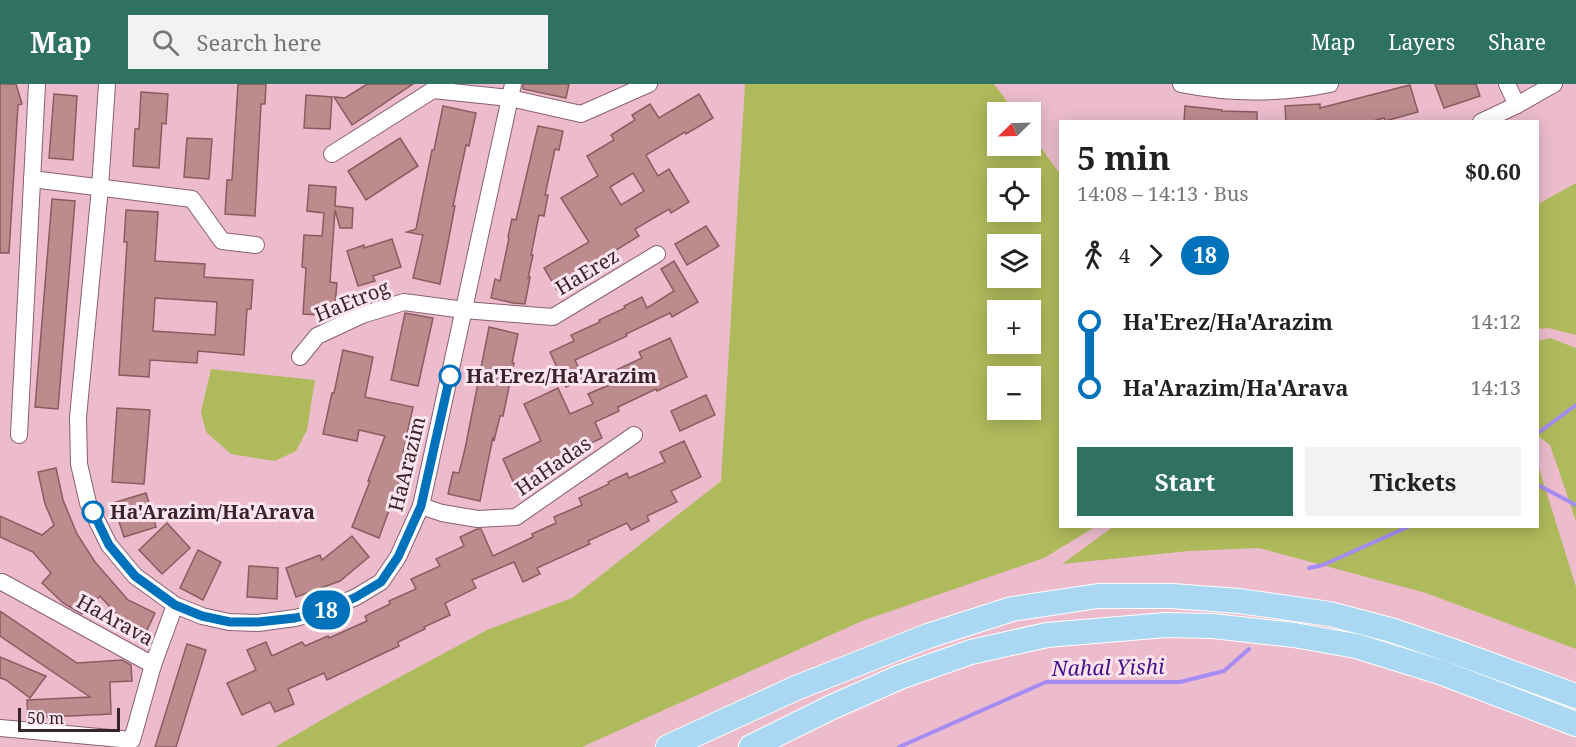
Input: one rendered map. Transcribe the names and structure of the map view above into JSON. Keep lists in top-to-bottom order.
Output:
{
  "streets": {
    "street": [
      "HaErez",
      "HaEtrog",
      "HaArazim",
      "HaHadas",
      "HaArava"
    ]
  },
  "crossings": [
    ["HaErez", "HaEtrog"],
    ["HaErez", "HaArazim"],
    ["HaEtrog", "HaArazim"],
    ["HaArazim", "HaHadas"],
    ["HaArazim", "HaArava"]
  ],
  "water": ["Nahal Yishi"],
  "places": ["Ha'Erez/Ha'Arazim", "Ha'Arazim/Ha'Arava"],
  "lines": ["bus line 18"],
  "scale_bar": "50 m",
  "north": "bottom left",
  "page": {
    "header": "Map",
    "search": "Search here",
    "nav": ["Map", "Layers", "Share"],
    "on_map": "18",
    "map_buttons": ["+", "−"],
    "heading": ["5 min", "14:08 – 14:13 · Bus", "$0.60"],
    "legs": ["4", "18"],
    "list": [
      {
        "name": "Ha'Erez/Ha'Arazim",
        "value": "14:12"
      },
      {
        "name": "Ha'Arazim/Ha'Arava",
        "value": "14:13"
      }
    ],
    "buttons": ["Start", "Tickets"],
    "scale": "50 m"
  }
}
